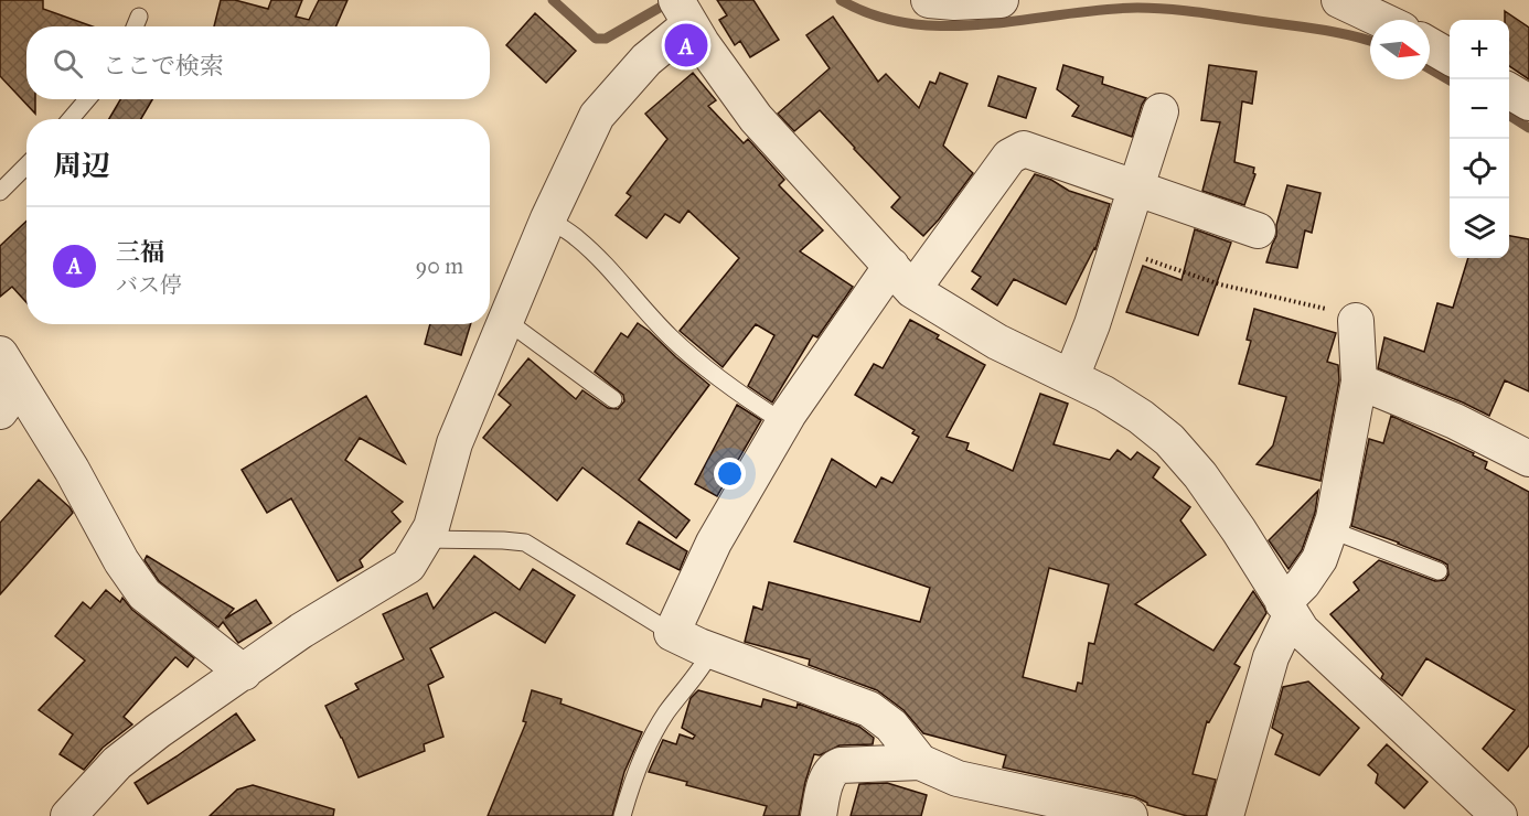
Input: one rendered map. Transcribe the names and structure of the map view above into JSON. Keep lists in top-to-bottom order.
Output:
{
  "north": "right",
  "page": {
    "map_buttons": ["+", "−"],
    "pins": "A",
    "search": "ここで検索",
    "heading": "周辺",
    "list": [
      {
        "mark": "A",
        "name": "三福",
        "note": "バス停",
        "value": "90 m"
      }
    ]
  }
}
